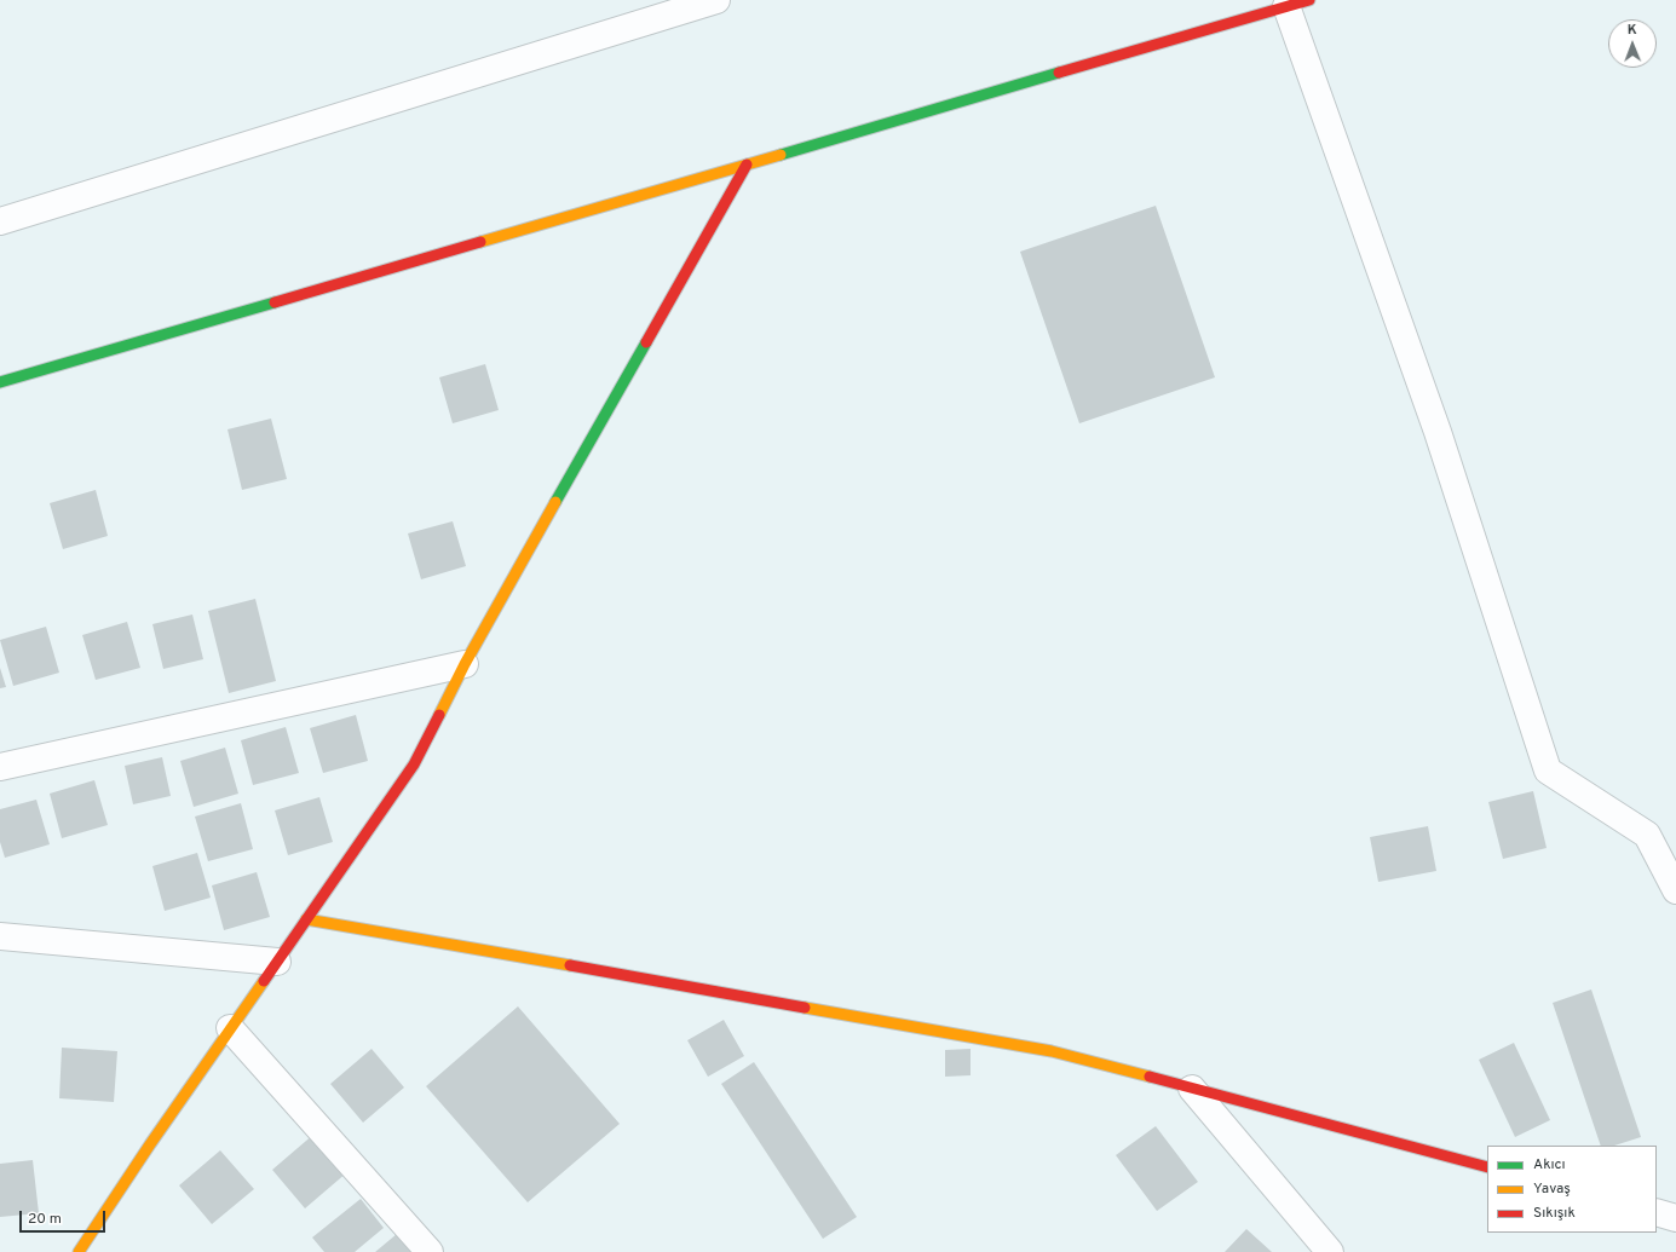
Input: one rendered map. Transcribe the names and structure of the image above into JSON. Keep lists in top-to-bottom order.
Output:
{
  "legend": ["Akıcı", "Yavaş", "Sıkışık"],
  "scale_bar": "20 m",
  "north": "top"
}
